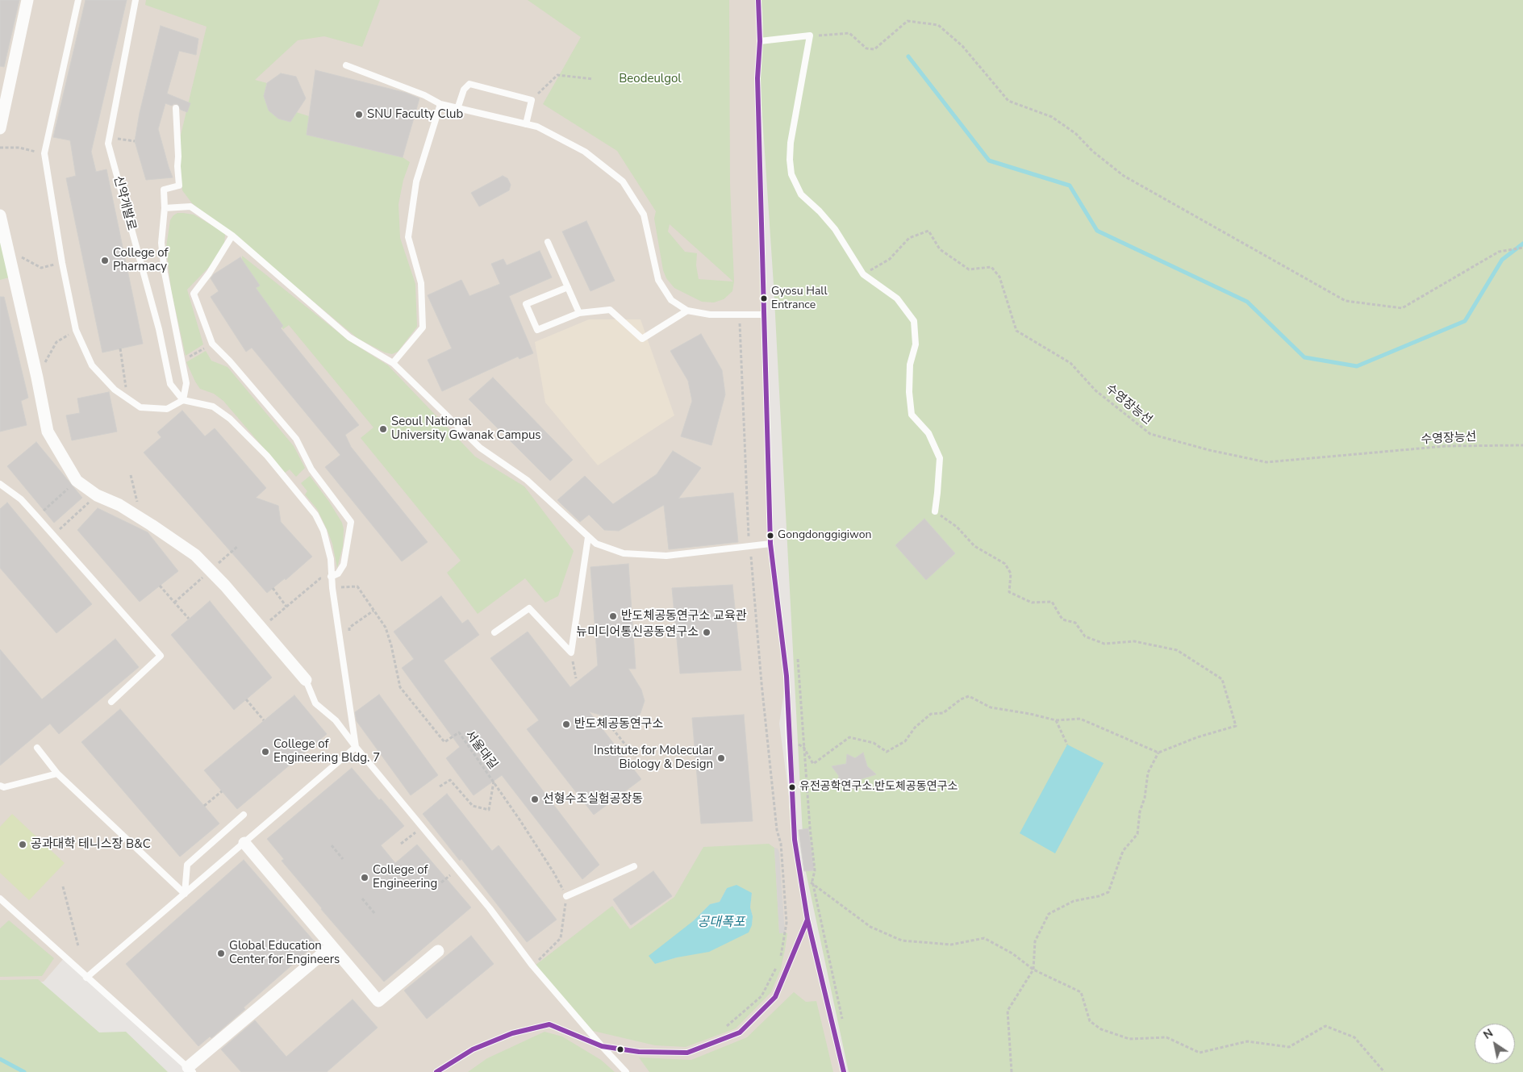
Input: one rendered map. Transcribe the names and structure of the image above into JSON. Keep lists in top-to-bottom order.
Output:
{
  "streets": {
    "lane": ["신약개발로"],
    "path": ["수영장능선", "서울대길"]
  },
  "water": ["공대폭포"],
  "parks": ["Beodeulgol"],
  "places": [
    "SNU Faculty Club",
    "College of Pharmacy",
    "Gyosu Hall Entrance",
    "Seoul National University Gwanak Campus",
    "Gongdonggigiwon",
    "반도체공동연구소 교육관",
    "뉴미디어통신공동연구소",
    "반도체공동연구소",
    "College of Engineering Bldg. 7",
    "Institute for Molecular Biology & Design",
    "유전공학연구소.반도체공동연구소",
    "선형수조실험공장동",
    "공과대학 테니스장 B&C",
    "College of Engineering",
    "Global Education Center for Engineers"
  ],
  "north": "top left"
}
